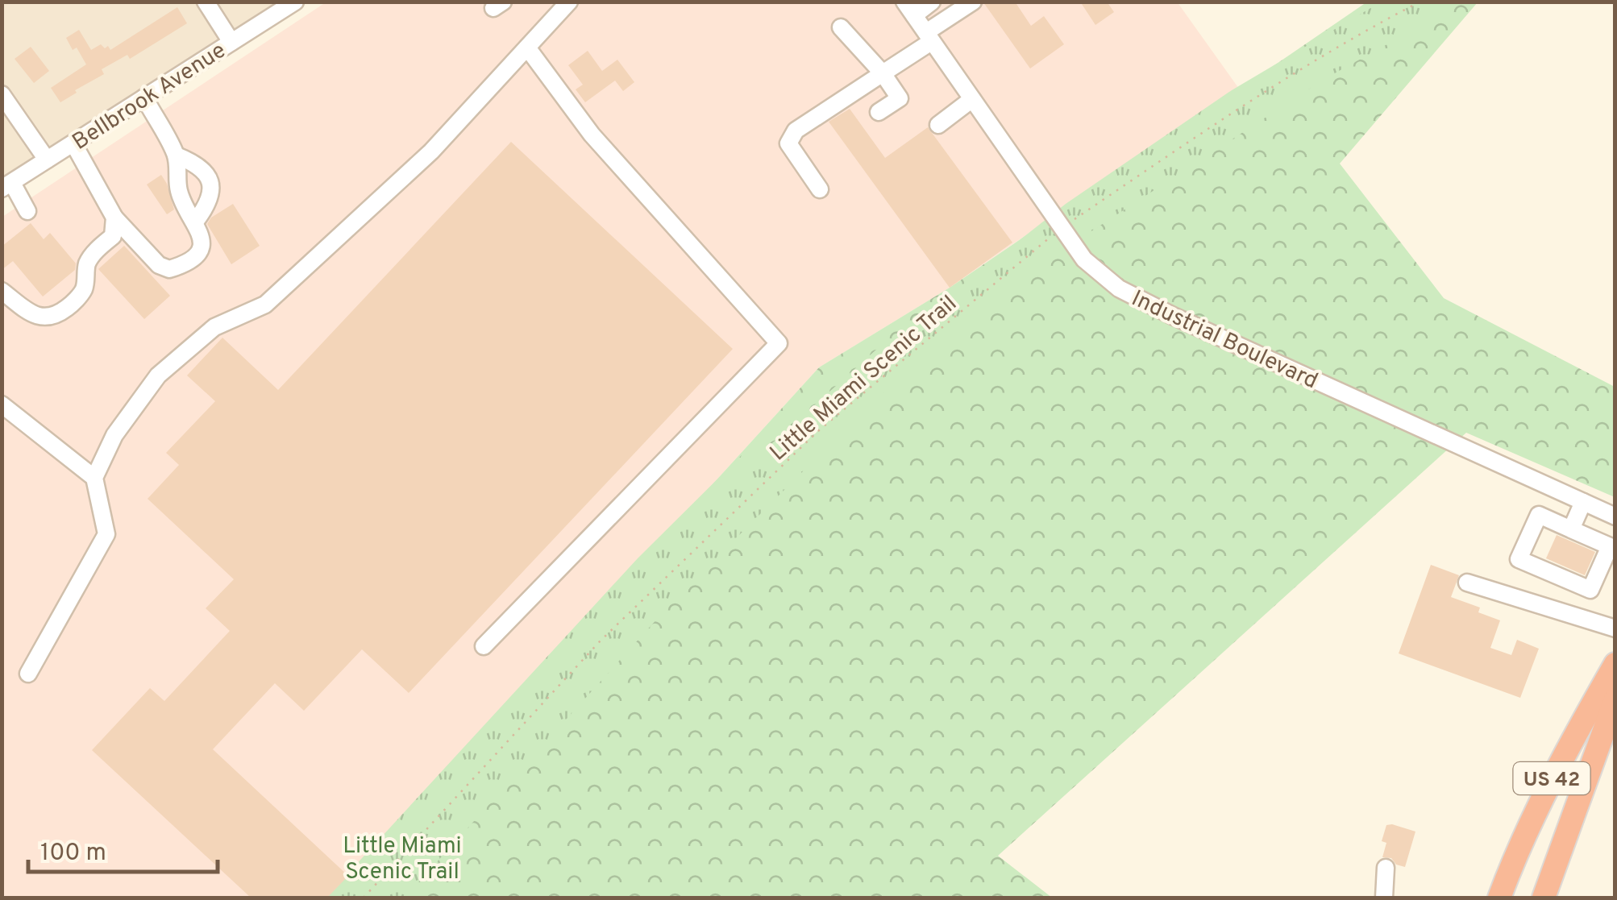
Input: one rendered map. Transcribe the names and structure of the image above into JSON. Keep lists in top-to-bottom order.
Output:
{
  "streets": {
    "highway": ["US 42"],
    "street": ["Bellbrook Avenue", "Industrial Boulevard"],
    "path": ["Little Miami Scenic Trail"]
  },
  "crossings": [
    ["Industrial Boulevard", "Little Miami Scenic Trail"]
  ],
  "parks": ["Little Miami Scenic Trail"],
  "scale_bar": "100 m"
}
